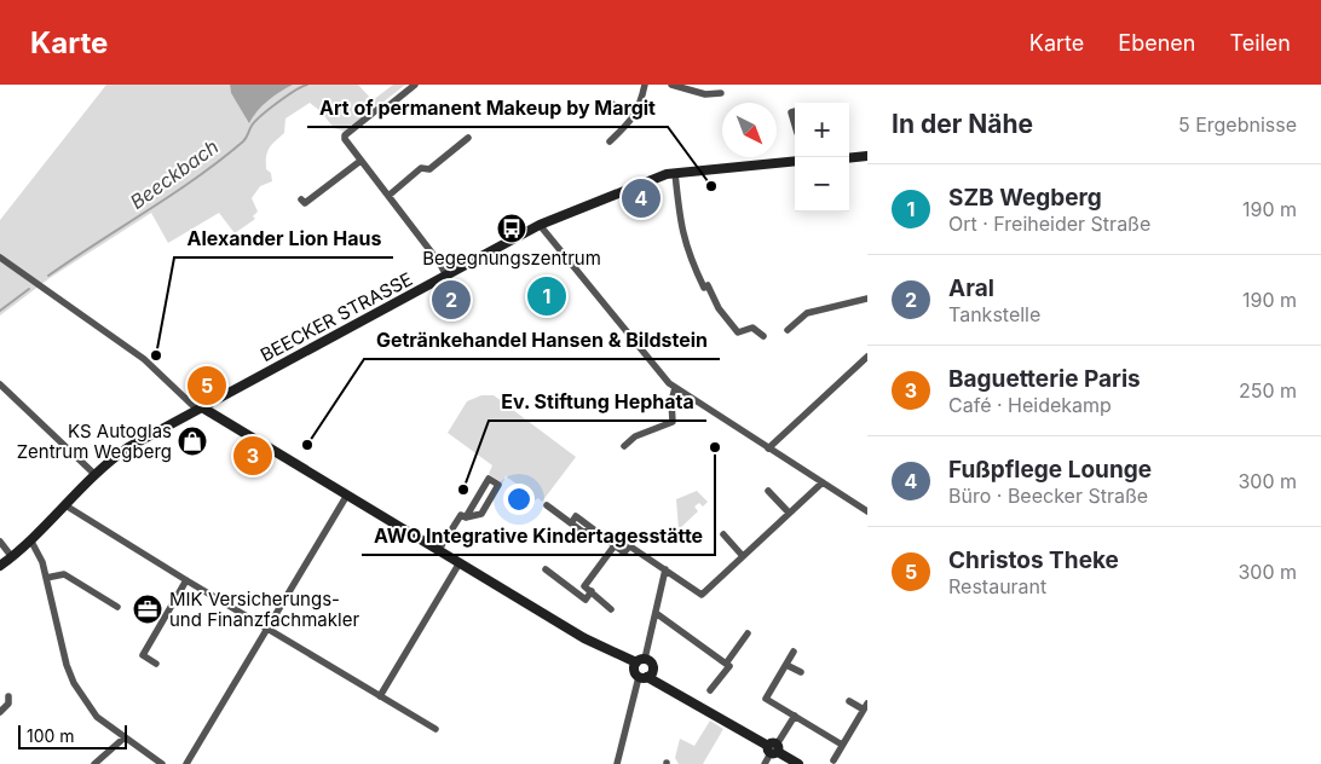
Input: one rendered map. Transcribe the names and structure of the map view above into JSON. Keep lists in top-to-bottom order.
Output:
{
  "streets": {
    "street": ["BEECKER STRASSE"]
  },
  "water": ["Beeckbach"],
  "places": {
    "other": [
      "Art of permanent Makeup by Margit",
      "Alexander Lion Haus",
      "Getränkehandel Hansen & Bildstein",
      "AWO Integrative Kindertagesstätte",
      "Ev. Stiftung Hephata"
    ],
    "bus stop": ["Begegnungszentrum"],
    "shop": ["KS Autoglas Zentrum Wegberg"],
    "office": ["MIK Versicherungs- und Finanzfachmakler"]
  },
  "scale_bar": "100 m",
  "north": "bottom right",
  "page": {
    "header": "Karte",
    "nav": ["Karte", "Ebenen", "Teilen"],
    "heading": ["In der Nähe", "5 Ergebnisse"],
    "map_buttons": ["+", "−"],
    "list": [
      {
        "mark": "1",
        "name": "SZB Wegberg",
        "note": "Ort · Freiheider Straße",
        "value": "190 m"
      },
      {
        "mark": "2",
        "name": "Aral",
        "note": "Tankstelle",
        "value": "190 m"
      },
      {
        "mark": "3",
        "name": "Baguetterie Paris",
        "note": "Café · Heidekamp",
        "value": "250 m"
      },
      {
        "mark": "4",
        "name": "Fußpflege Lounge",
        "note": "Büro · Beecker Straße",
        "value": "300 m"
      },
      {
        "mark": "5",
        "name": "Christos Theke",
        "note": "Restaurant",
        "value": "300 m"
      }
    ],
    "pins": [
      "4",
      "1",
      "2",
      "5",
      "3"
    ],
    "scale": "100 m"
  }
}
